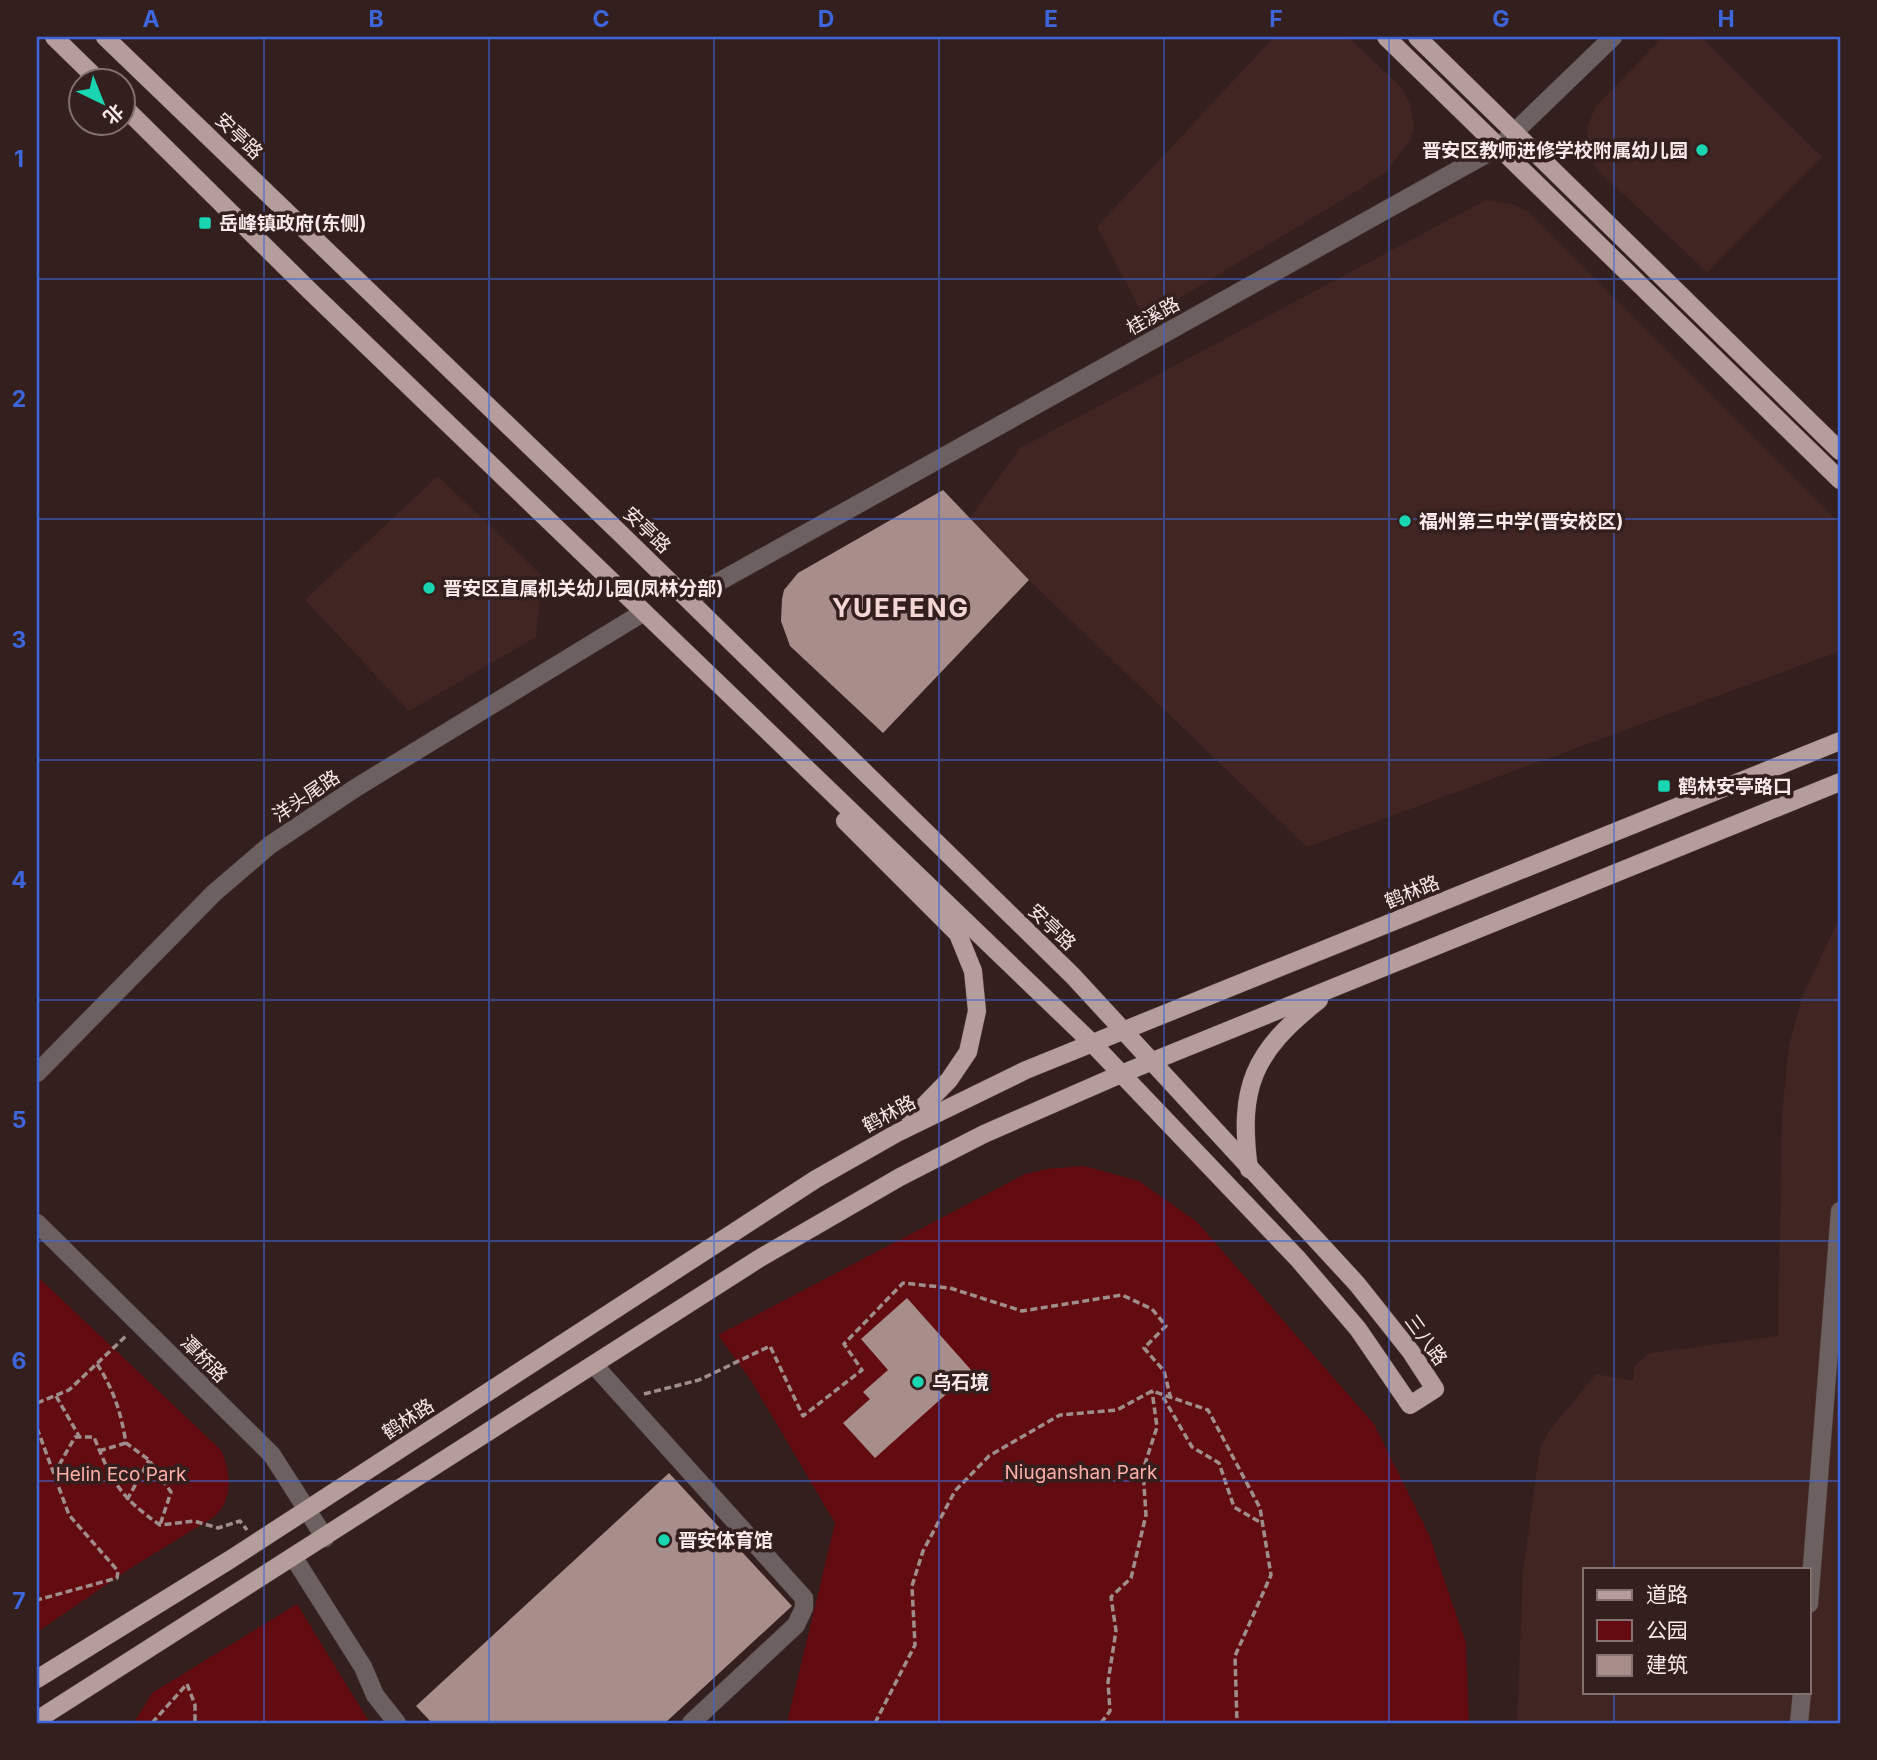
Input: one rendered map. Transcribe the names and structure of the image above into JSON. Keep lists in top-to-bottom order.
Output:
{
  "streets": {
    "main road": ["安亭路", "鹤林路", "三八路"],
    "street": ["桂溪路", "洋头尾路", "潭桥路"]
  },
  "crossings": [
    ["安亭路", "桂溪路"],
    ["安亭路", "鹤林路"],
    ["安亭路", "三八路"],
    ["鹤林路", "潭桥路"]
  ],
  "districts": ["YUEFENG"],
  "parks": ["Niuganshan Park", "Helin Eco Park"],
  "places": {
    "other": [
      "晋安区教师进修学校附属幼儿园",
      "福州第三中学(晋安校区)",
      "晋安区直属机关幼儿园(凤林分部)",
      "乌石境",
      "晋安体育馆"
    ],
    "transit": ["岳峰镇政府(东侧)", "鹤林安亭路口"]
  },
  "legend": ["道路", "公园", "建筑"],
  "north": "bottom right",
  "grid": {
    "columns": [
      "A",
      "B",
      "C",
      "D",
      "E",
      "F",
      "G",
      "H"
    ],
    "rows": [
      "1",
      "2",
      "3",
      "4",
      "5",
      "6",
      "7"
    ]
  }
}
